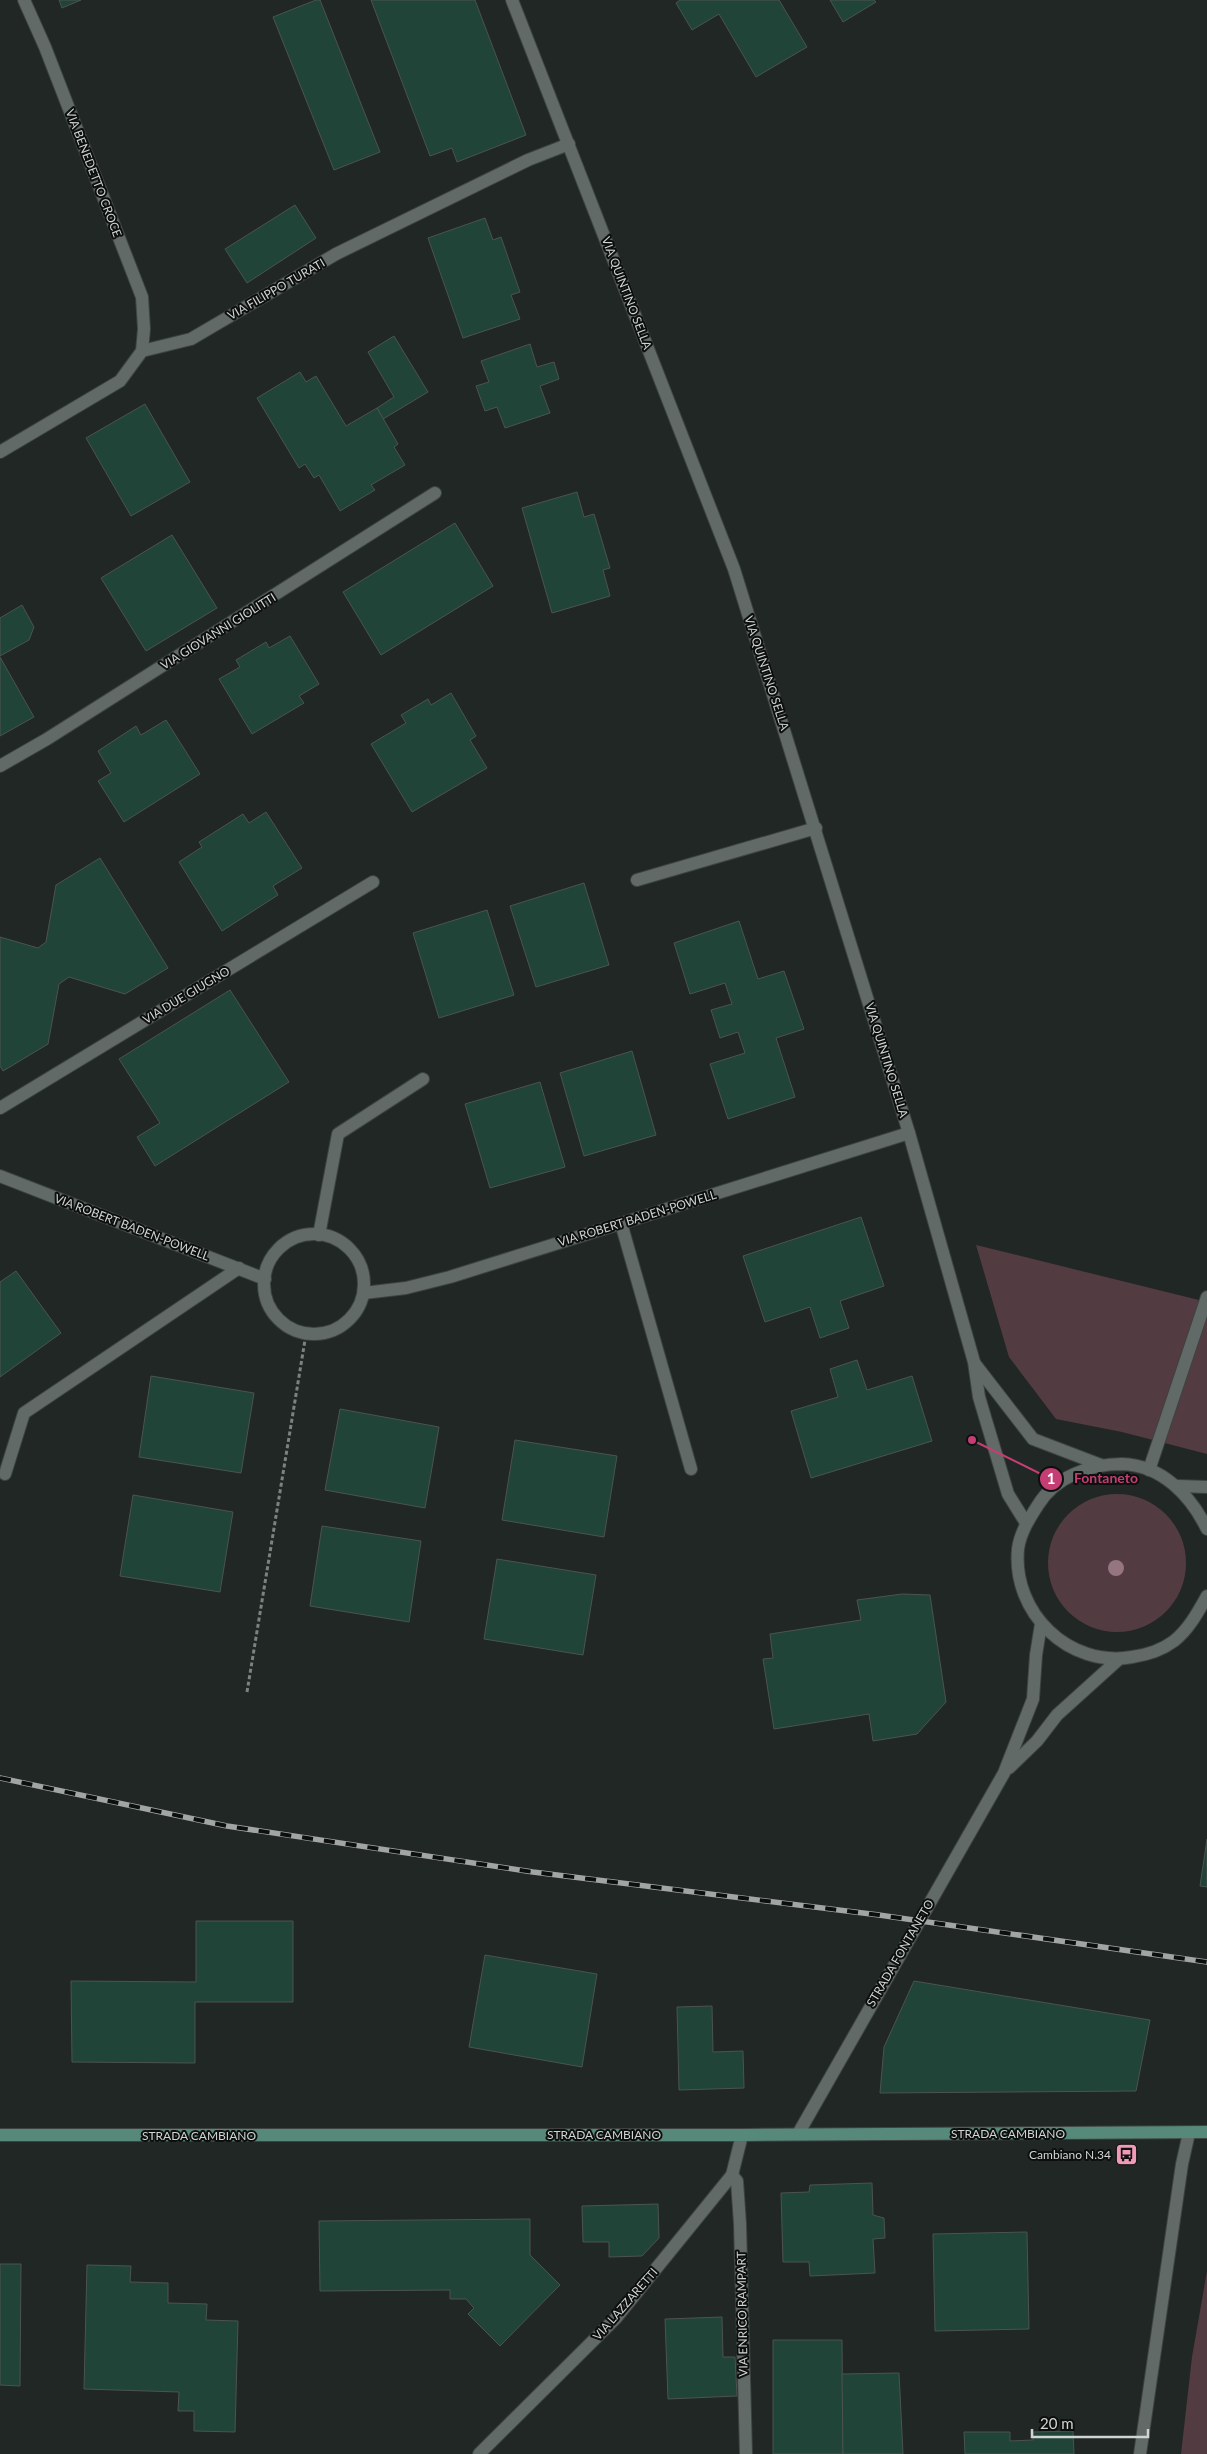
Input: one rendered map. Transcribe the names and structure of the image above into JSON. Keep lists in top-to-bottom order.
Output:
{
  "streets": {
    "main road": ["STRADA CAMBIANO"],
    "street": [
      "VIA BENEDETTO CROCE",
      "VIA FILIPPO TURATI",
      "VIA QUINTINO SELLA",
      "VIA GIOVANNI GIOLITTI",
      "VIA DUE GIUGNO",
      "VIA ROBERT BADEN-POWELL",
      "STRADA FONTANETO",
      "VIA LAZZARETTI",
      "VIA ENRICO RAMPART"
    ]
  },
  "crossings": [
    ["VIA BENEDETTO CROCE", "VIA FILIPPO TURATI"],
    ["VIA FILIPPO TURATI", "VIA QUINTINO SELLA"],
    ["VIA QUINTINO SELLA", "VIA ROBERT BADEN-POWELL"],
    ["STRADA FONTANETO", "STRADA CAMBIANO"],
    ["STRADA CAMBIANO", "VIA LAZZARETTI"],
    ["VIA LAZZARETTI", "VIA ENRICO RAMPART"]
  ],
  "places": {
    "other": ["Fontaneto"],
    "bus stop": ["Cambiano N.34"]
  },
  "scale_bar": "20 m"
}
